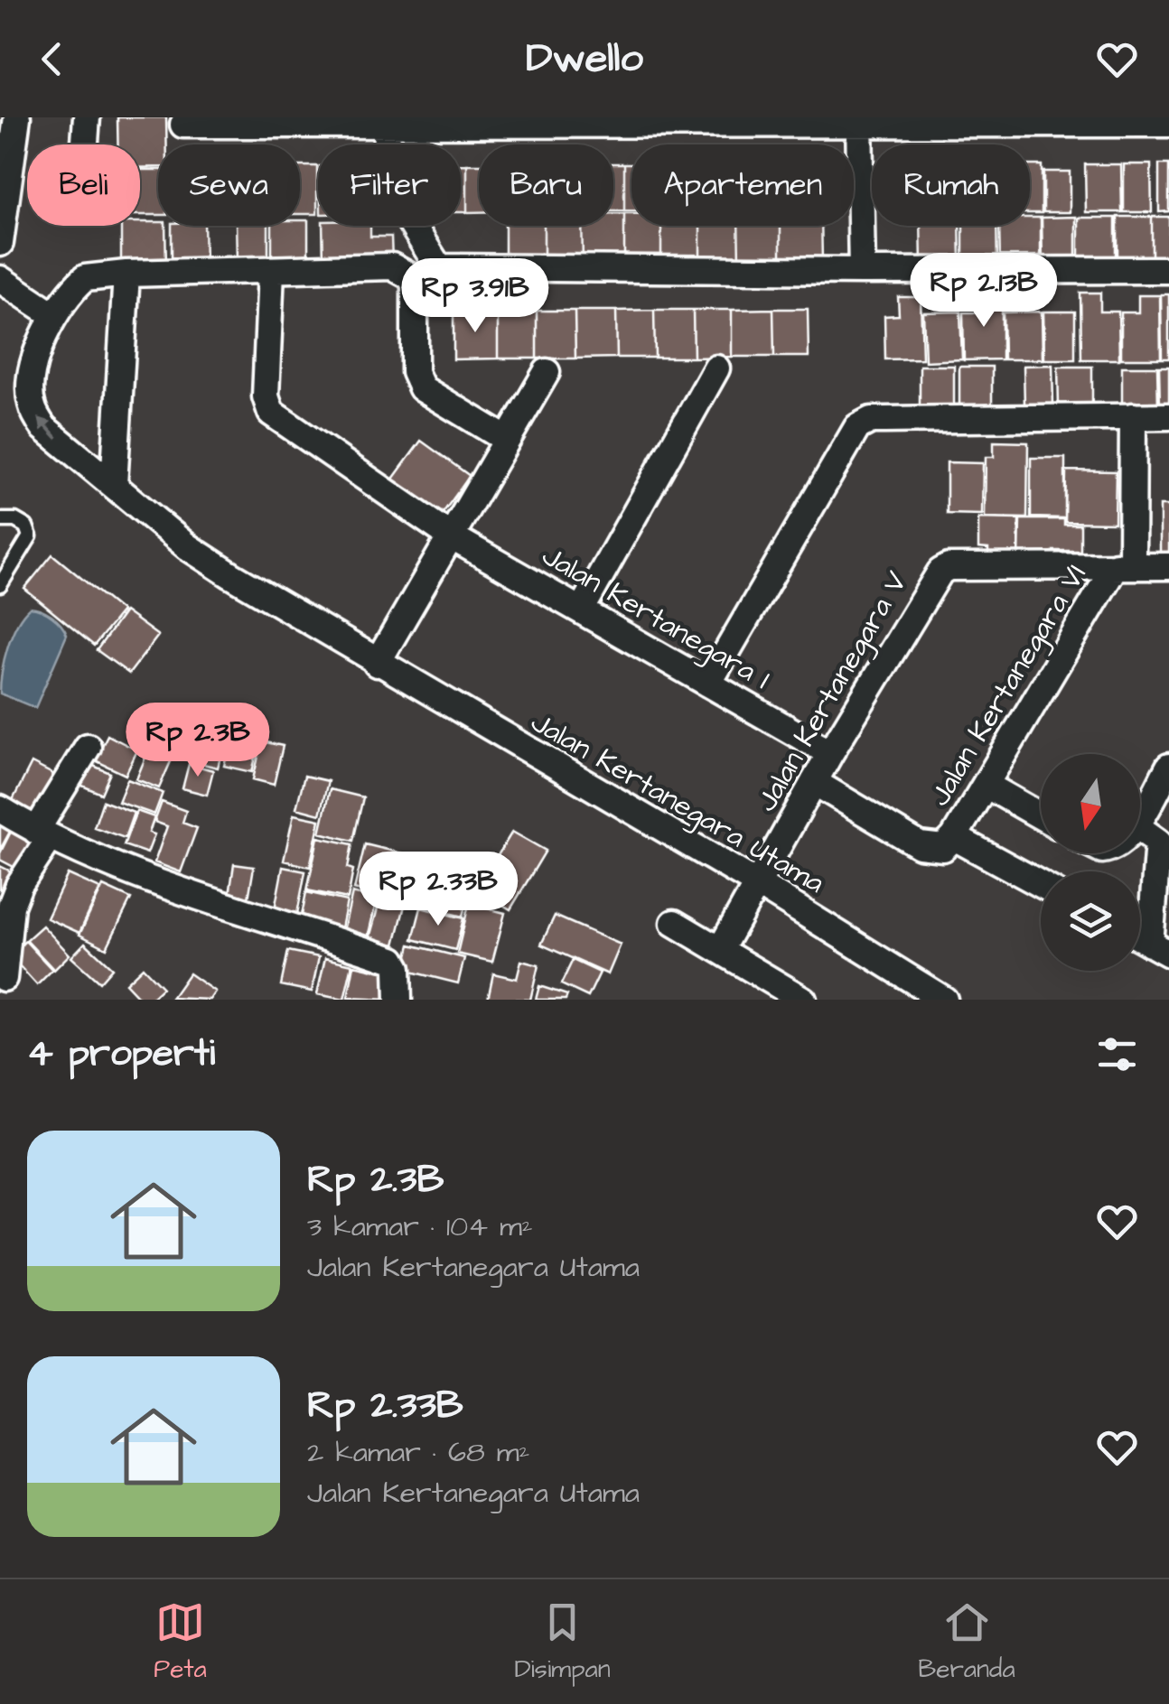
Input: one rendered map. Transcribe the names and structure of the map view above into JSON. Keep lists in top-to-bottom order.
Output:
{
  "streets": {
    "street": [
      "Jalan Kertanegara I",
      "Jalan Kertanegara VI",
      "Jalan Kertanegara V",
      "Jalan Kertanegara Utama"
    ]
  },
  "crossings": [
    ["Jalan Kertanegara I", "Jalan Kertanegara V"],
    ["Jalan Kertanegara VI", "Jalan Kertanegara V"],
    ["Jalan Kertanegara V", "Jalan Kertanegara Utama"]
  ],
  "north": "bottom",
  "page": {
    "header": "Dwello",
    "chip": [
      "Beli",
      "Sewa",
      "Filter",
      "Baru",
      "Apartemen",
      "Rumah"
    ],
    "price": [
      "Rp 2.13B",
      "Rp 3.91B",
      "Rp 2.3B",
      "Rp 2.33B"
    ],
    "heading": "4 properti",
    "list": [
      {
        "name": "Rp 2.3B",
        "note": "3 kamar · 104 m² · Jalan Kertanegara Utama"
      },
      {
        "name": "Rp 2.33B",
        "note": "2 kamar · 68 m² · Jalan Kertanegara Utama"
      }
    ],
    "tabs": ["Peta", "Disimpan", "Beranda"]
  }
}
